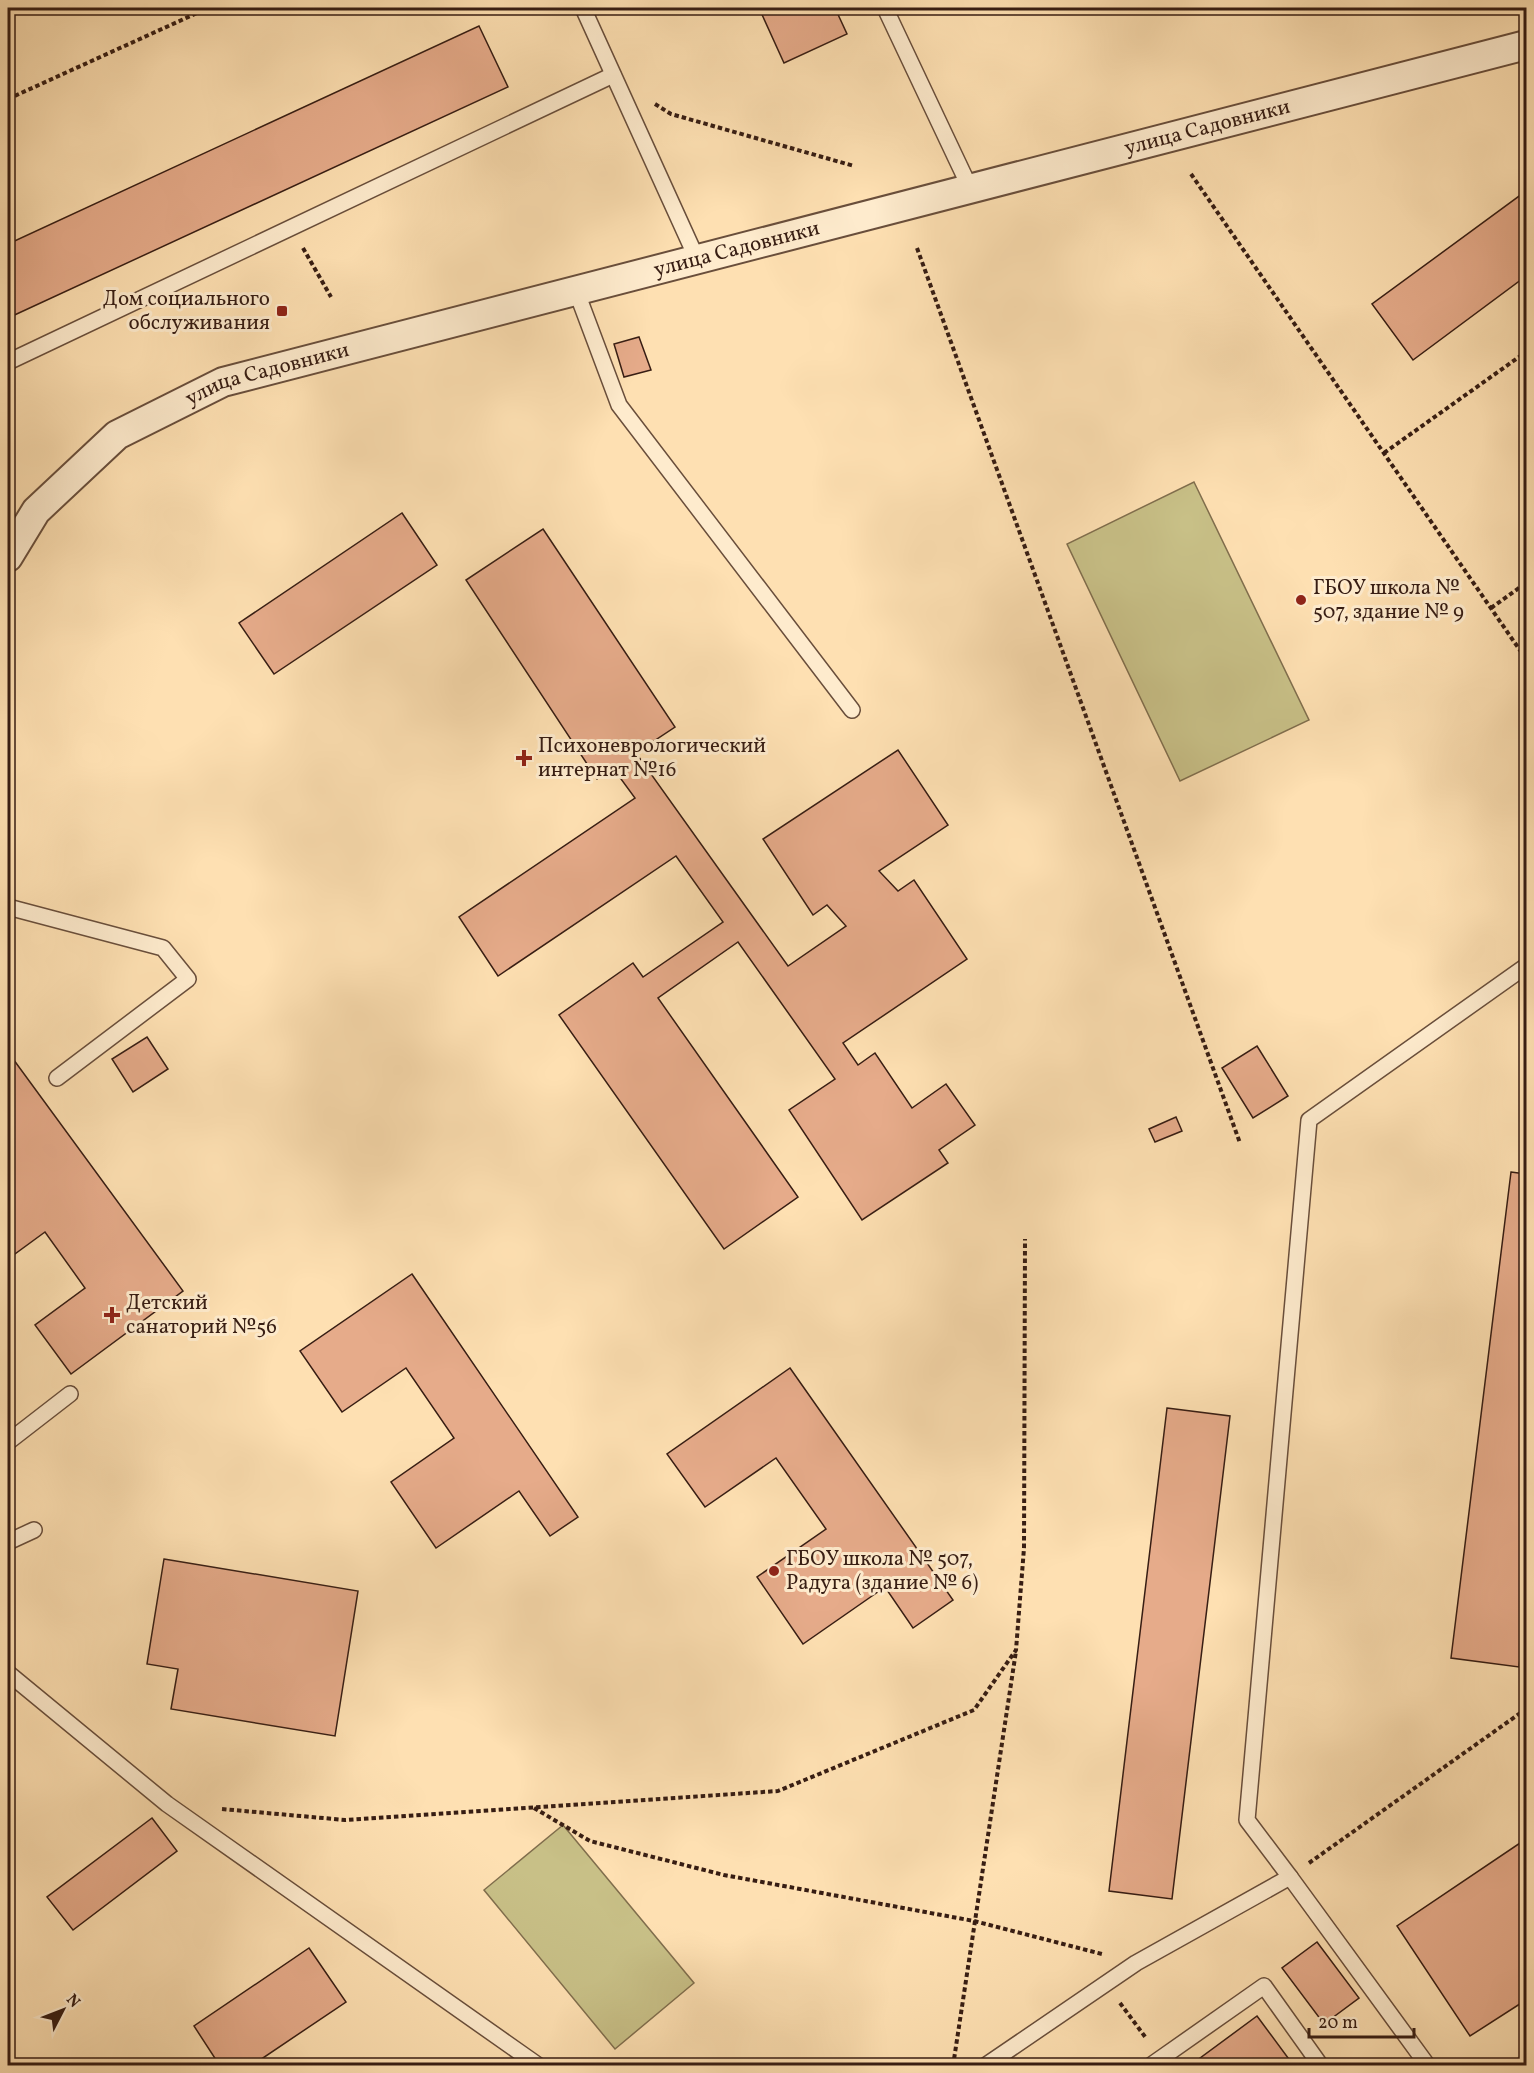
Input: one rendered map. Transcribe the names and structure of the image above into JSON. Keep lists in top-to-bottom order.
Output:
{
  "streets": {
    "street": ["улица Садовники"]
  },
  "places": {
    "transit": ["Дом социального обслуживания"],
    "other": ["ГБОУ школа № 507, здание № 9", "ГБОУ школа № 507, Радуга (здание № 6)"],
    "health": ["Психоневрологический интернат №16", "Детский санаторий №56"]
  },
  "scale_bar": "20 m",
  "north": "top right"
}
